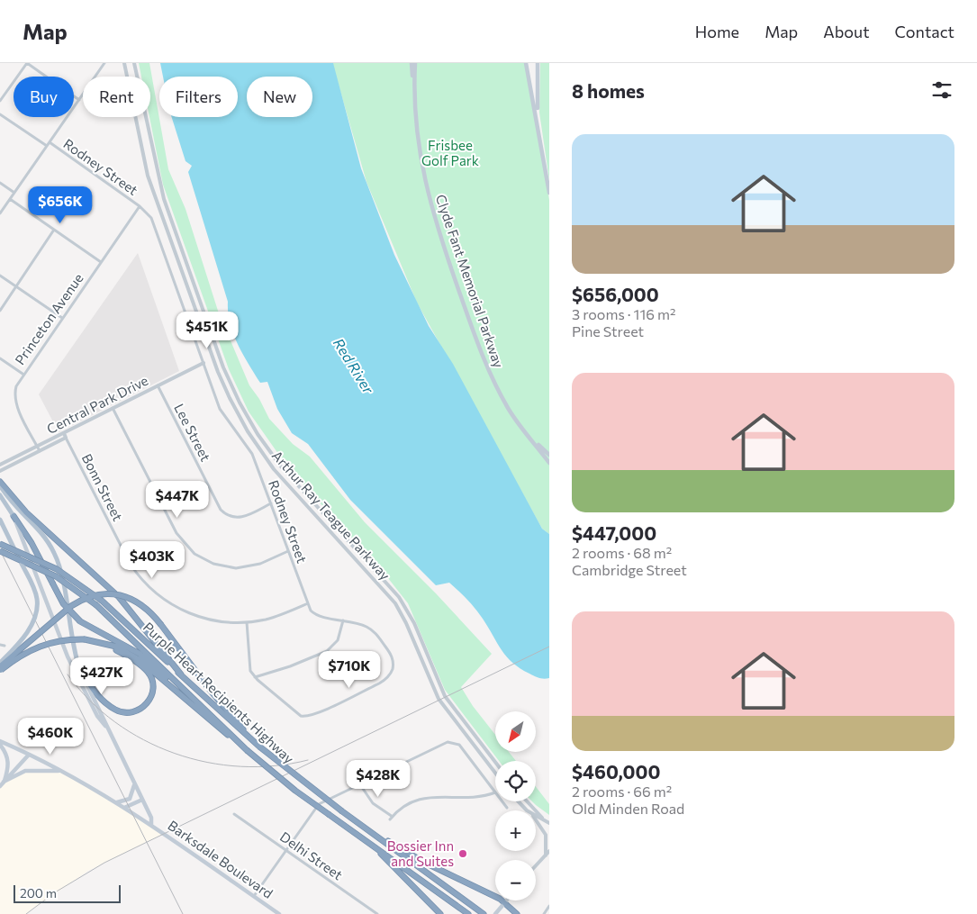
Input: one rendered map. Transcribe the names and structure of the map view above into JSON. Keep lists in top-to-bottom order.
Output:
{
  "streets": {
    "highway": ["Purple Heart Recipients Highway"],
    "main road": ["Clyde Fant Memorial Parkway", "Barksdale Boulevard"],
    "street": [
      "Rodney Street",
      "Princeton Avenue",
      "Central Park Drive",
      "Lee Street",
      "Bonn Street",
      "Arthur Ray Teague Parkway",
      "Delhi Street"
    ]
  },
  "crossings": [
    ["Rodney Street", "Princeton Avenue"],
    ["Rodney Street", "Central Park Drive"],
    ["Rodney Street", "Lee Street"],
    ["Rodney Street", "Bonn Street"],
    ["Princeton Avenue", "Central Park Drive"],
    ["Central Park Drive", "Lee Street"],
    ["Central Park Drive", "Bonn Street"]
  ],
  "water": ["Red River"],
  "parks": ["Frisbee Golf Park"],
  "places": ["Bossier Inn and Suites"],
  "scale_bar": "200 m",
  "north": "bottom left",
  "page": {
    "header": "Map",
    "nav": [
      "Home",
      "Map",
      "About",
      "Contact"
    ],
    "heading": "8 homes",
    "chip": [
      "Buy",
      "Rent",
      "Filters",
      "New"
    ],
    "list": [
      {
        "name": "$656,000",
        "note": "3 rooms · 116 m² · Pine Street"
      },
      {
        "name": "$447,000",
        "note": "2 rooms · 68 m² · Cambridge Street"
      },
      {
        "name": "$460,000",
        "note": "2 rooms · 66 m² · Old Minden Road"
      }
    ],
    "price": [
      "$656K",
      "$451K",
      "$447K",
      "$403K",
      "$710K",
      "$427K",
      "$460K",
      "$428K"
    ],
    "map_buttons": ["+", "−"],
    "scale": "200 m"
  }
}
